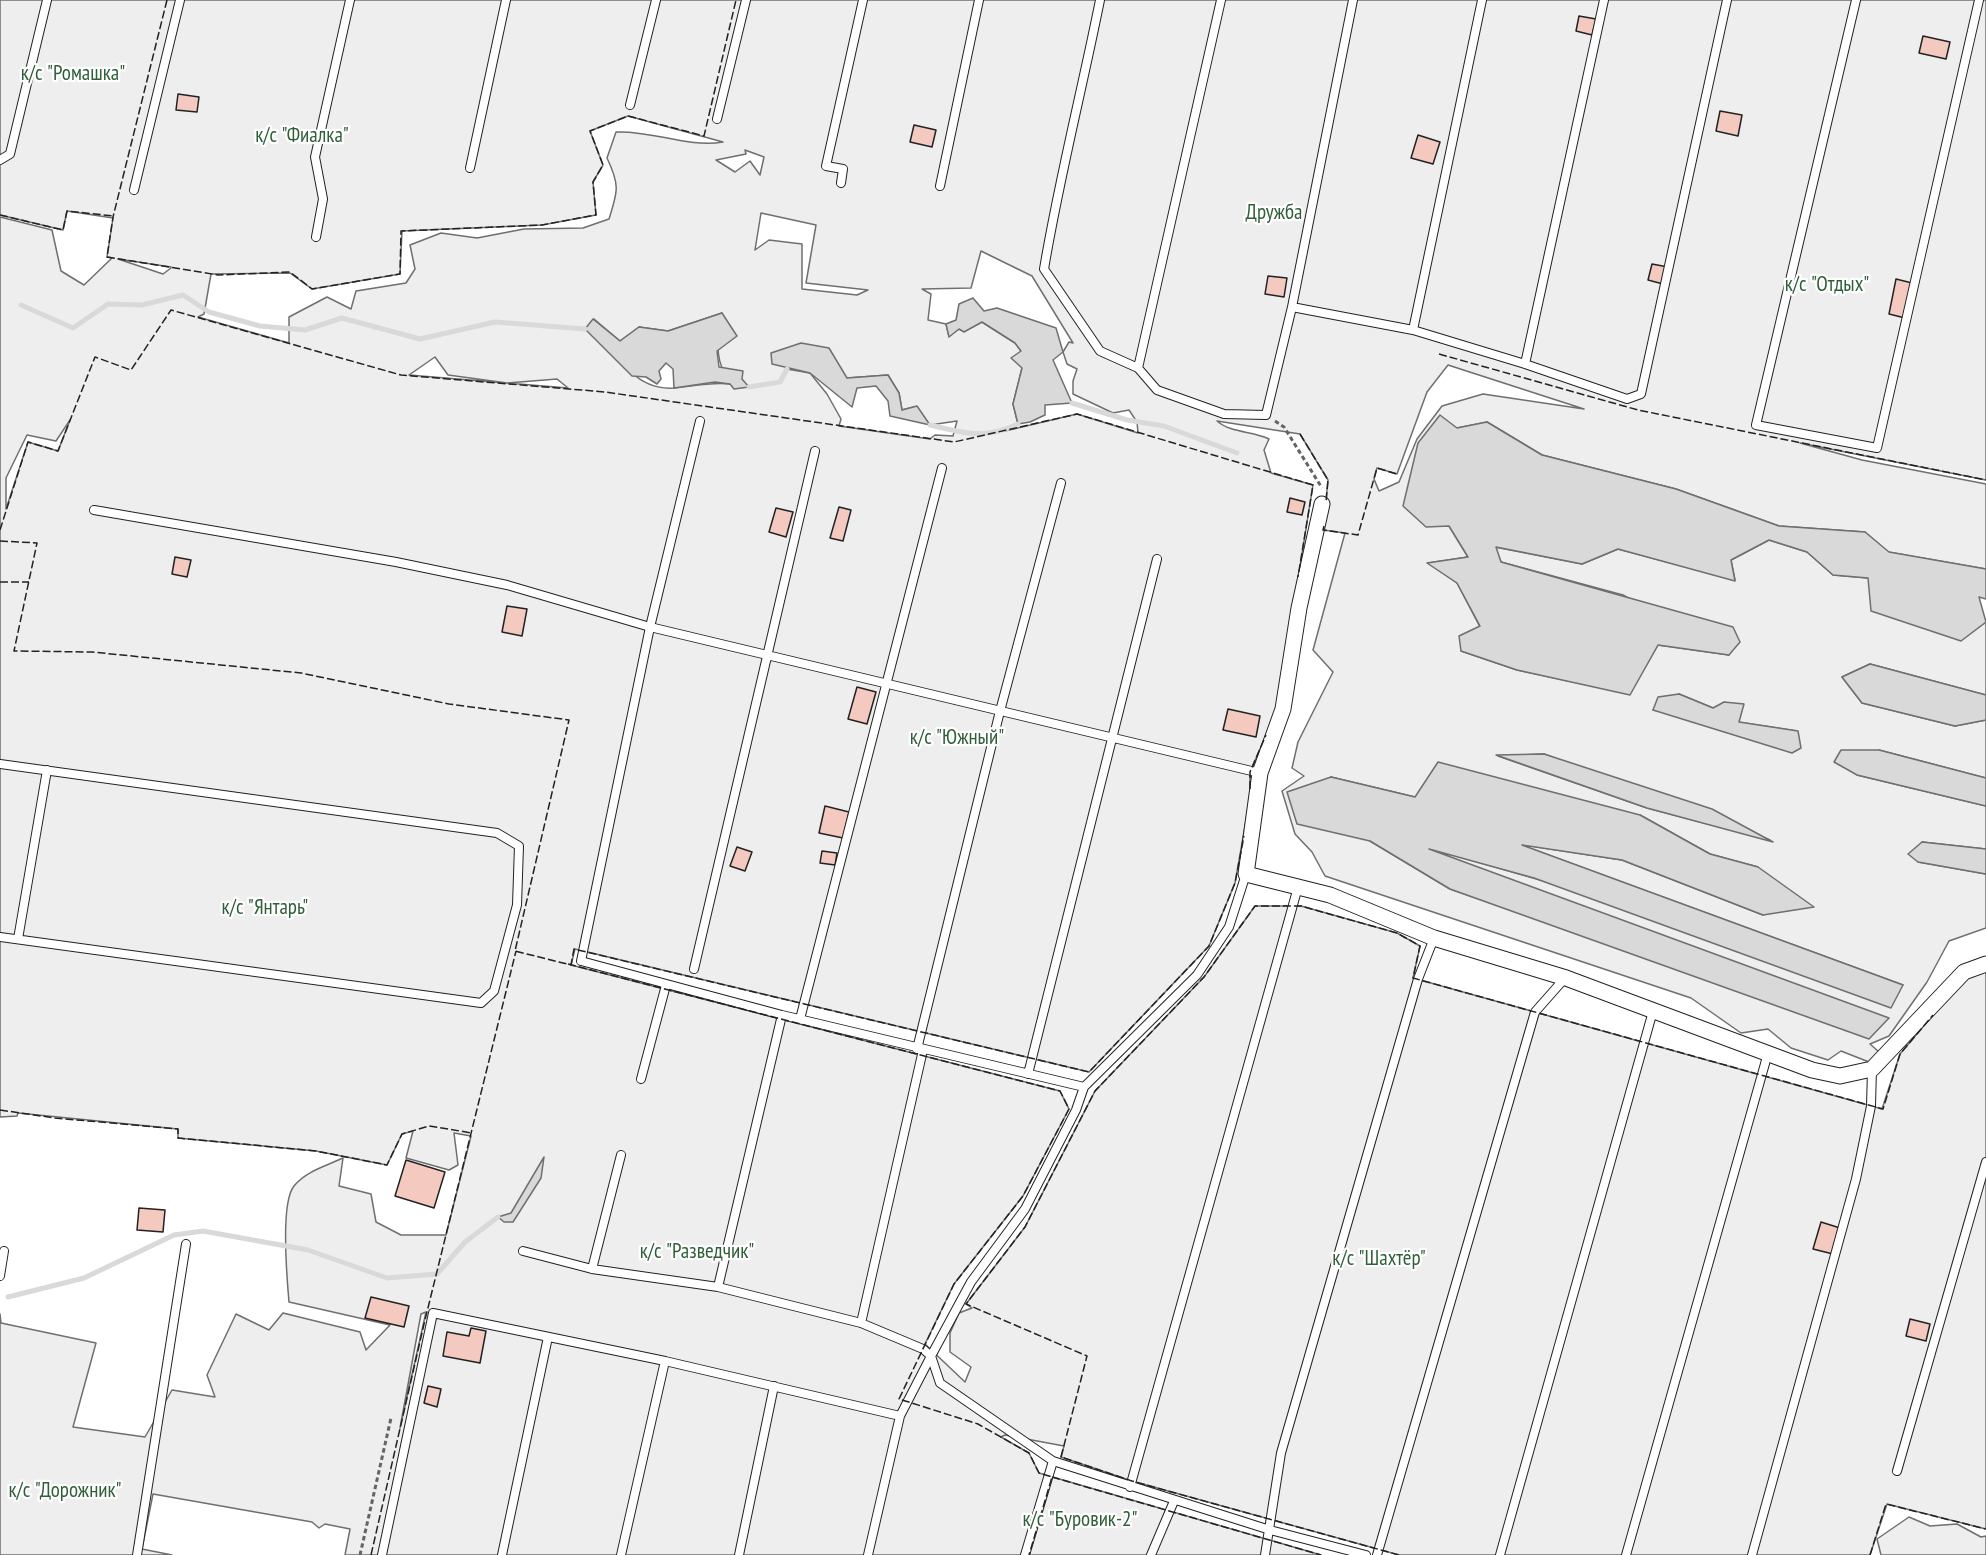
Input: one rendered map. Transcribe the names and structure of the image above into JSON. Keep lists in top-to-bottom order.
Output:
{
  "parks": [
    "к/с \"Ромашка\"",
    "к/с \"Фиалка\"",
    "Дружба",
    "к/с \"Отдых\"",
    "к/с \"Южный\"",
    "к/с \"Янтарь\"",
    "к/с \"Разведчик\"",
    "к/с \"Шахтёр\"",
    "к/с \"Дорожник\"",
    "к/с \"Буровик-2\""
  ]
}
